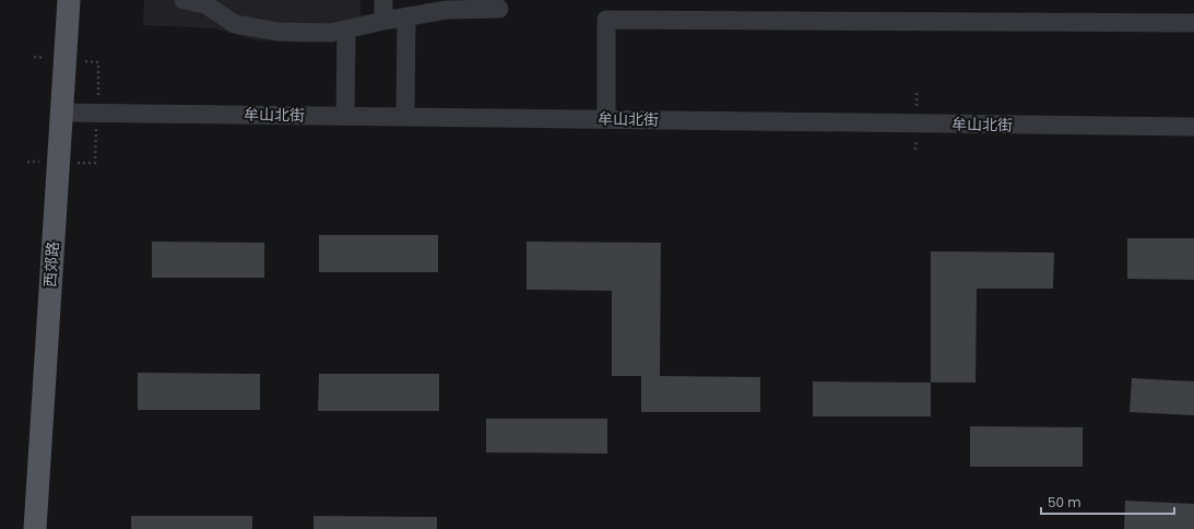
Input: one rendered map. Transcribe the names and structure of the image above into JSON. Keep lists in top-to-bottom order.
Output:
{
  "streets": {
    "main road": ["西郊路"],
    "street": ["牟山北街"]
  },
  "crossings": [
    ["牟山北街", "西郊路"]
  ],
  "scale_bar": "50 m"
}
